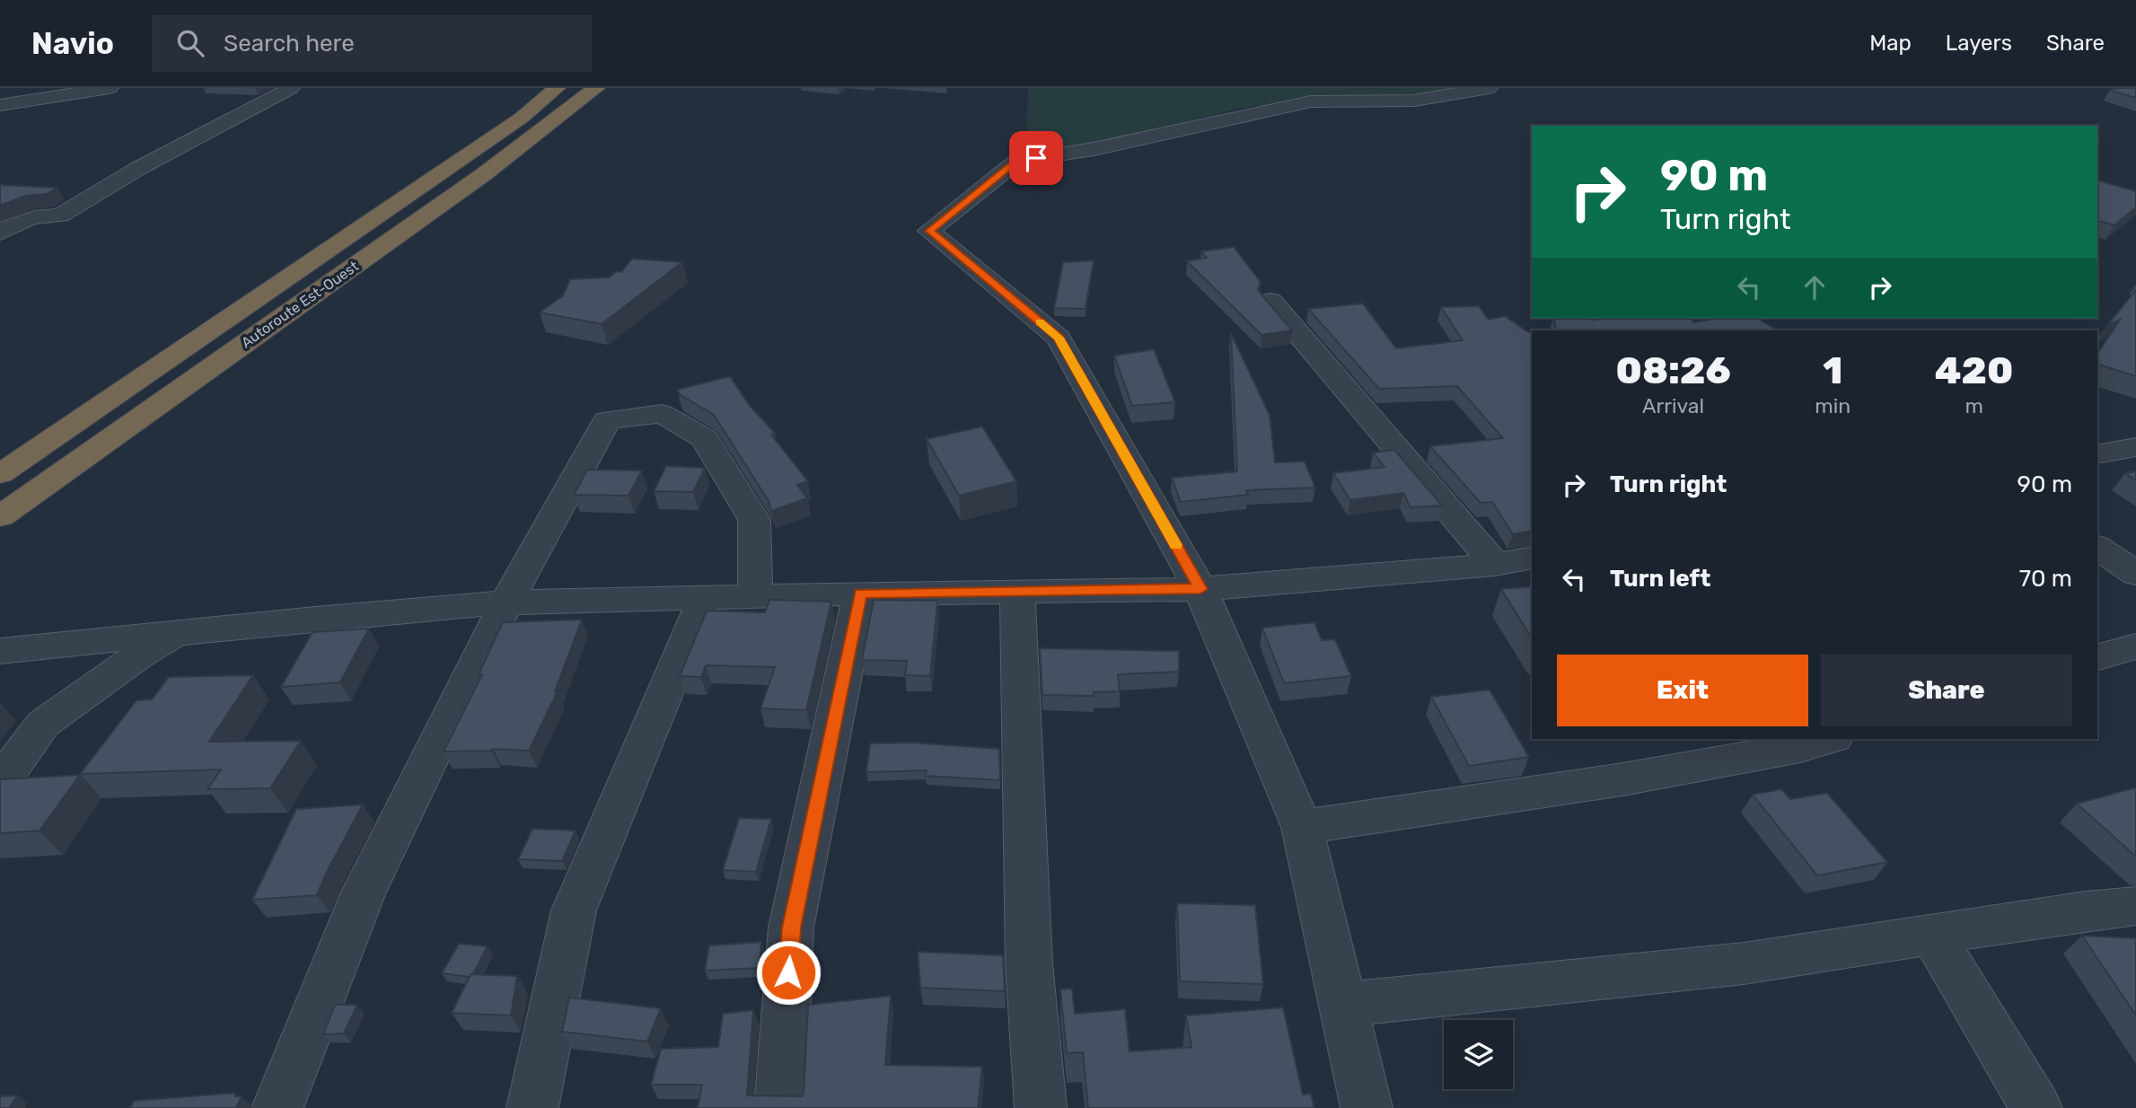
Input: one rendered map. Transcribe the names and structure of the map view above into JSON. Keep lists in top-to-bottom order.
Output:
{
  "streets": {
    "highway": ["Autoroute Est-Ouest"]
  },
  "page": {
    "header": "Navio",
    "search": "Search here",
    "nav": ["Map", "Layers", "Share"],
    "turn": ["90 m", "Turn right"],
    "eta": [
      "08:26",
      "Arrival",
      "1",
      "min",
      "420",
      "m"
    ],
    "list": [
      {
        "name": "Turn right",
        "value": "90 m"
      },
      {
        "name": "Turn left",
        "value": "70 m"
      }
    ],
    "buttons": ["Exit", "Share"]
  }
}
